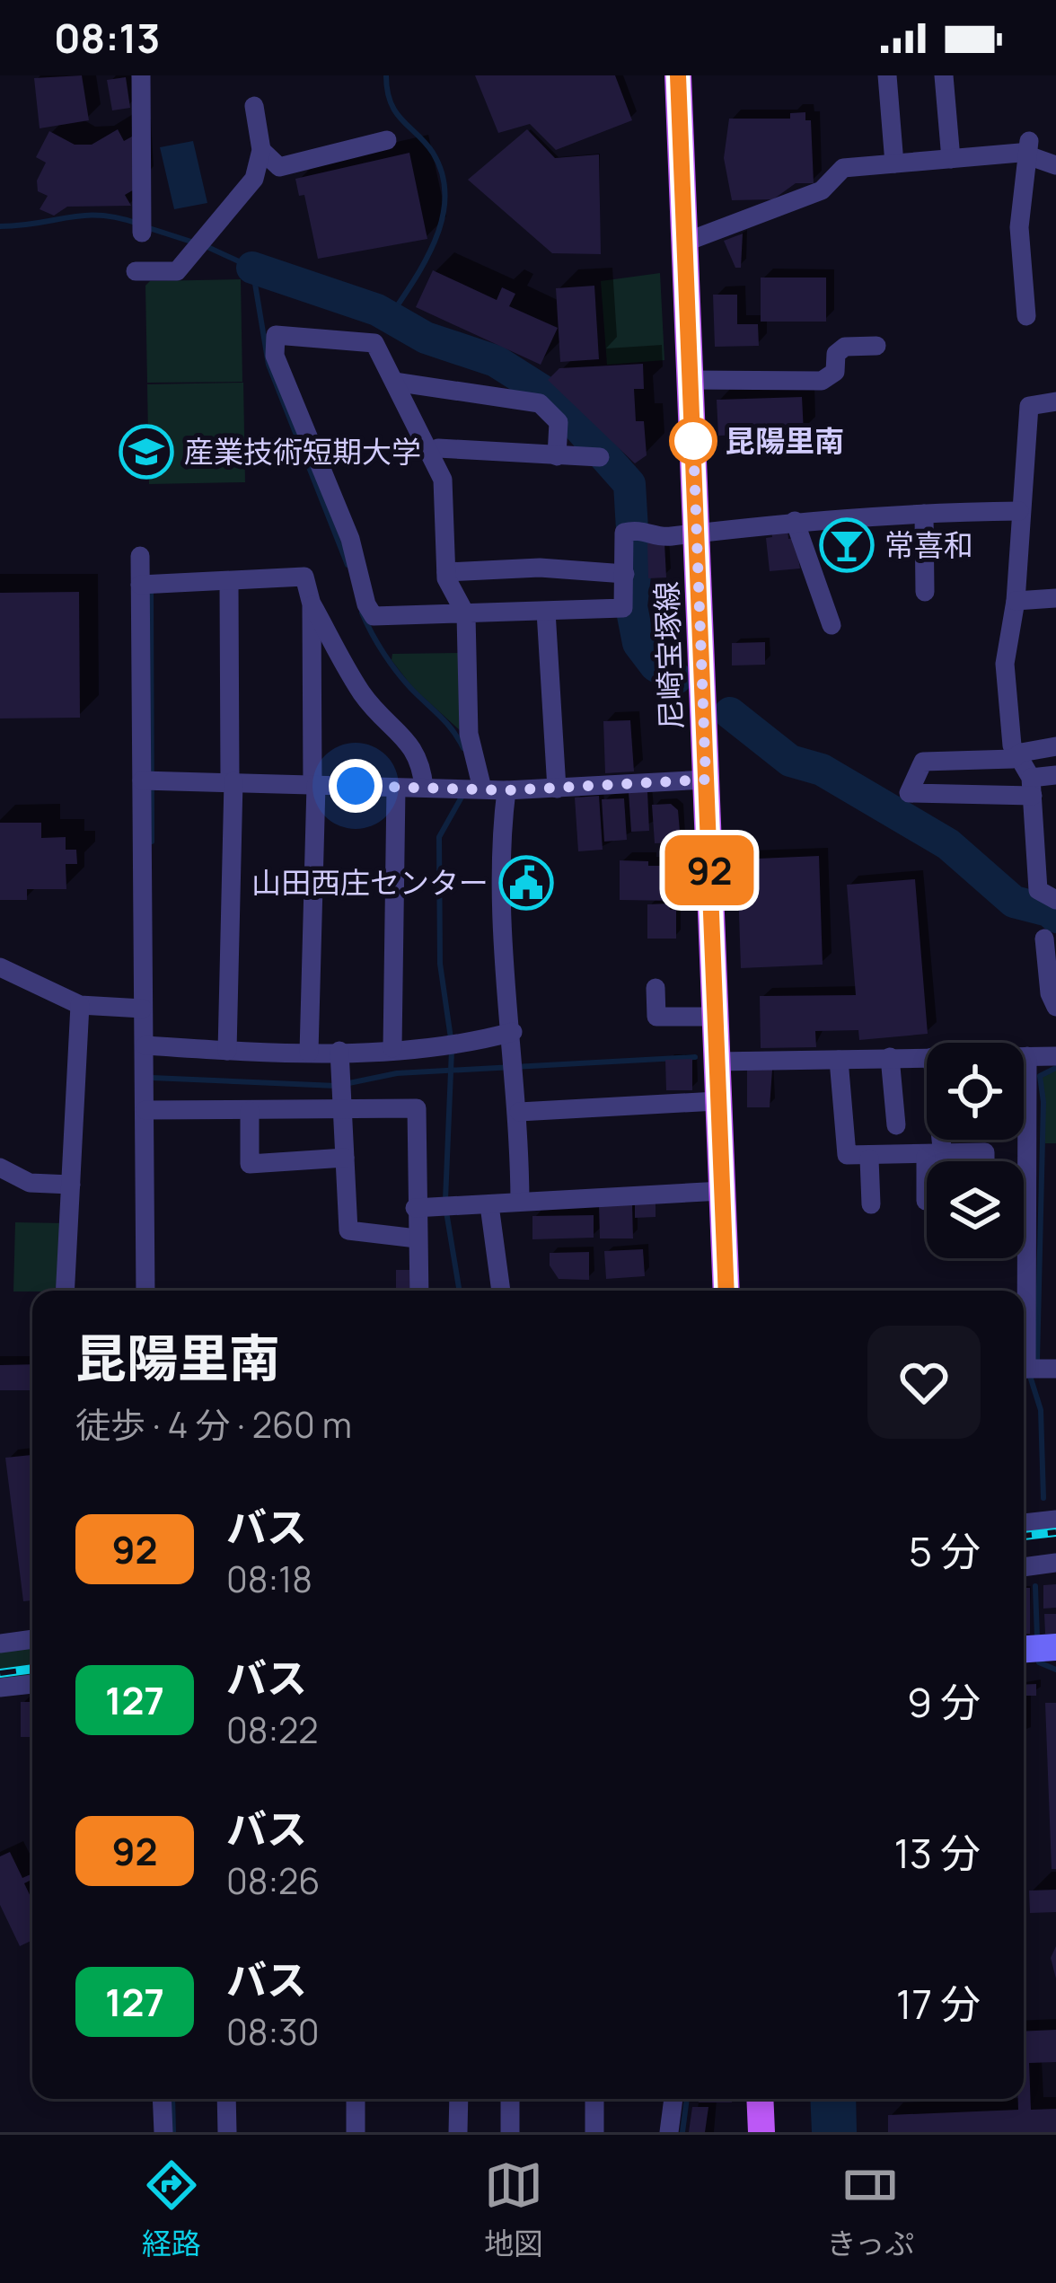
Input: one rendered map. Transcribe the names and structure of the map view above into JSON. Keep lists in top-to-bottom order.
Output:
{
  "streets": {
    "main road": ["尼崎宝塚線"]
  },
  "places": {
    "other": ["昆陽里南"],
    "school or university": ["産業技術短期大学"],
    "bar": ["常喜和"],
    "public building": ["山田西庄センター"]
  },
  "lines": ["bus line 92"],
  "page": {
    "status": "08:13",
    "on_map": "92",
    "heading": ["昆陽里南", "徒歩 · 4 分 · 260 m"],
    "list": [
      {
        "mark": "92",
        "name": "バス",
        "note": "08:18",
        "value": "5 分"
      },
      {
        "mark": "127",
        "name": "バス",
        "note": "08:22",
        "value": "9 分"
      },
      {
        "mark": "92",
        "name": "バス",
        "note": "08:26",
        "value": "13 分"
      },
      {
        "mark": "127",
        "name": "バス",
        "note": "08:30",
        "value": "17 分"
      }
    ],
    "tabs": ["経路", "地図", "きっぷ"]
  }
}
